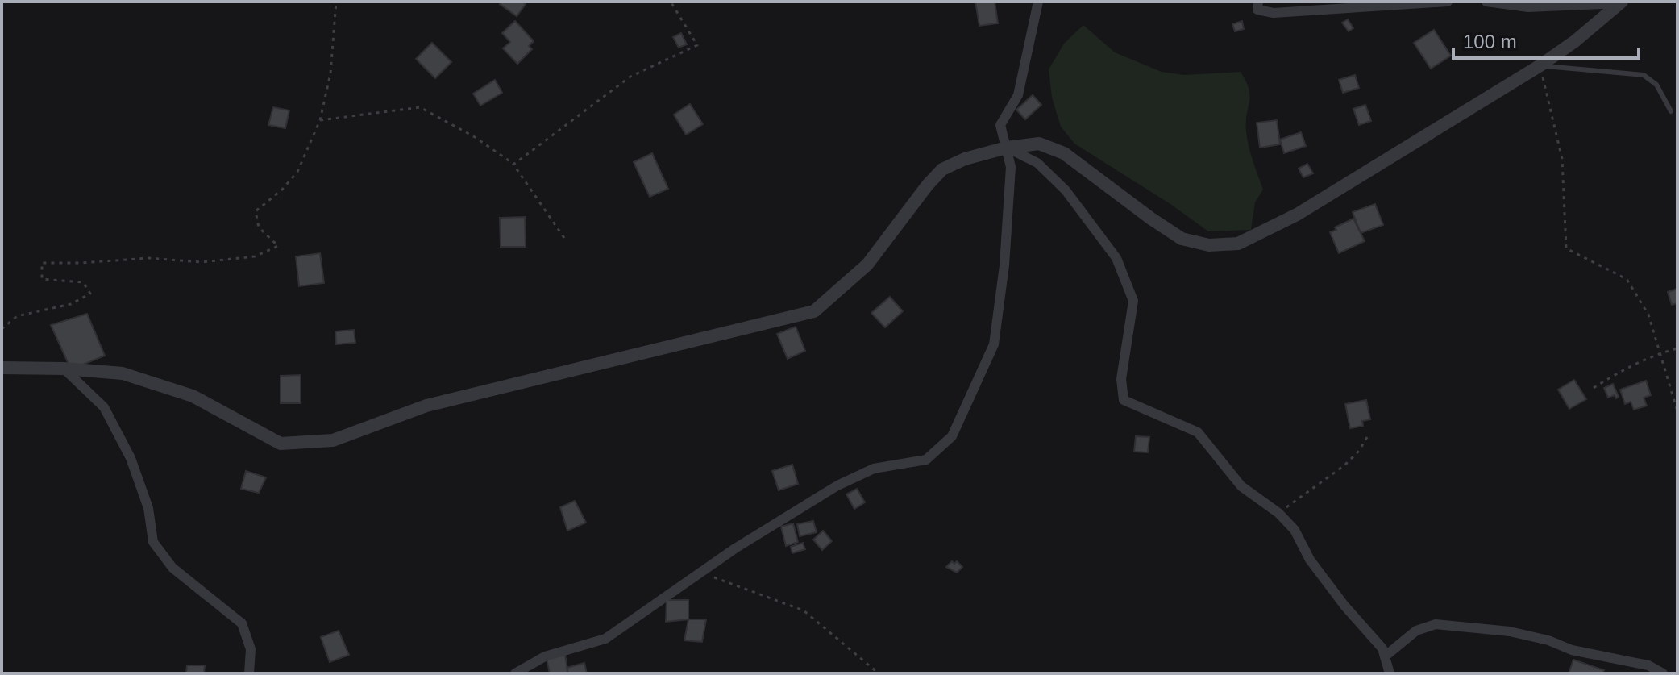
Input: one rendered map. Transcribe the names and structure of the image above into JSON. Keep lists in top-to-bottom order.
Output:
{
  "scale_bar": "100 m"
}
